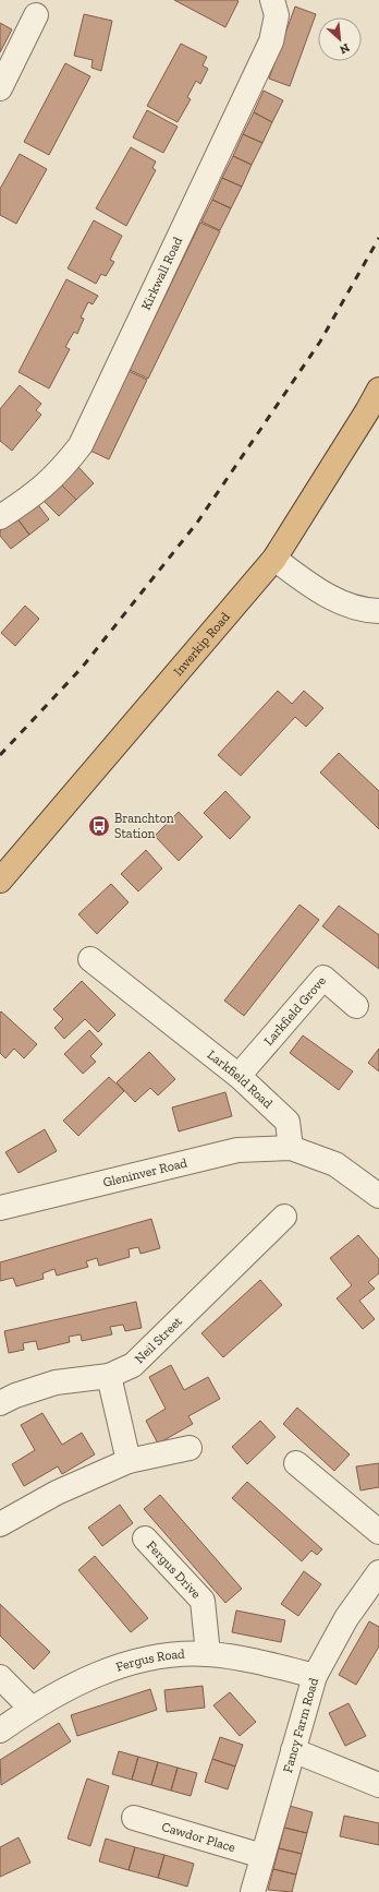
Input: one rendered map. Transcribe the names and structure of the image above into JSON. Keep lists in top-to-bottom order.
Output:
{
  "streets": {
    "highway": ["Inverkip Road"],
    "street": [
      "Kirkwall Road",
      "Larkfield Grove",
      "Larkfield Road",
      "Gleninver Road",
      "Neil Street",
      "Fergus Drive",
      "Fergus Road",
      "Fancy Farm Road",
      "Cawdor Place"
    ]
  },
  "crossings": [
    ["Larkfield Grove", "Larkfield Road"],
    ["Larkfield Road", "Gleninver Road"],
    ["Fergus Drive", "Fergus Road"],
    ["Fergus Road", "Fancy Farm Road"],
    ["Fancy Farm Road", "Cawdor Place"]
  ],
  "places": {
    "bus stop": ["Branchton Station"]
  },
  "north": "bottom right"
}
